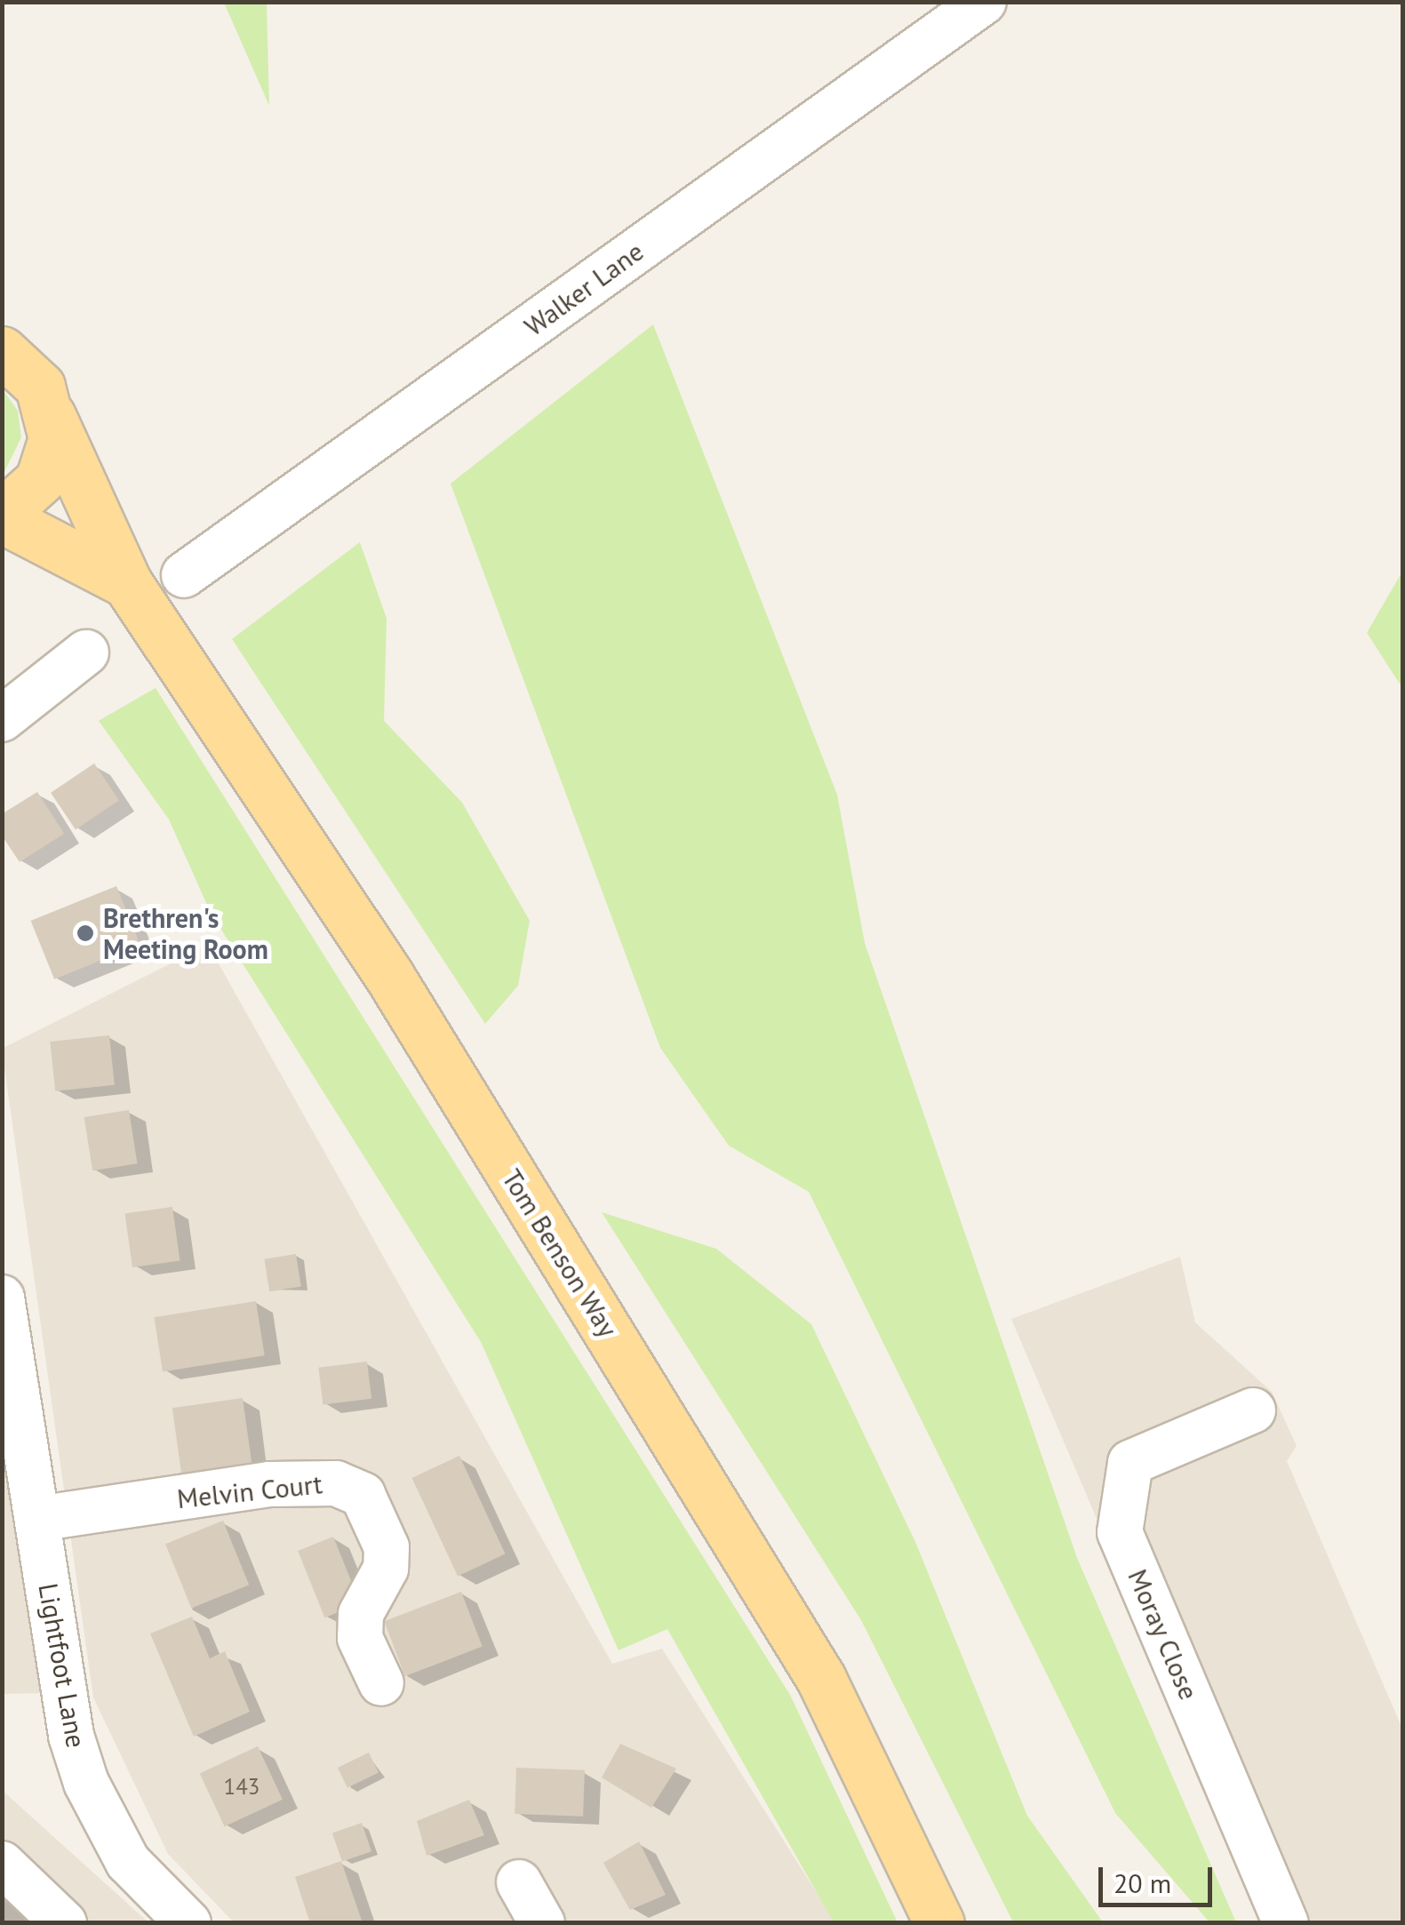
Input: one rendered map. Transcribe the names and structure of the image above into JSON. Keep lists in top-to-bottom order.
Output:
{
  "streets": {
    "main road": ["Tom Benson Way"],
    "street": [
      "Walker Lane",
      "Melvin Court",
      "Moray Close",
      "Lightfoot Lane"
    ]
  },
  "crossings": [
    ["Melvin Court", "Lightfoot Lane"]
  ],
  "places": ["Brethren's Meeting Room"],
  "house_numbers": ["143"],
  "scale_bar": "20 m"
}
